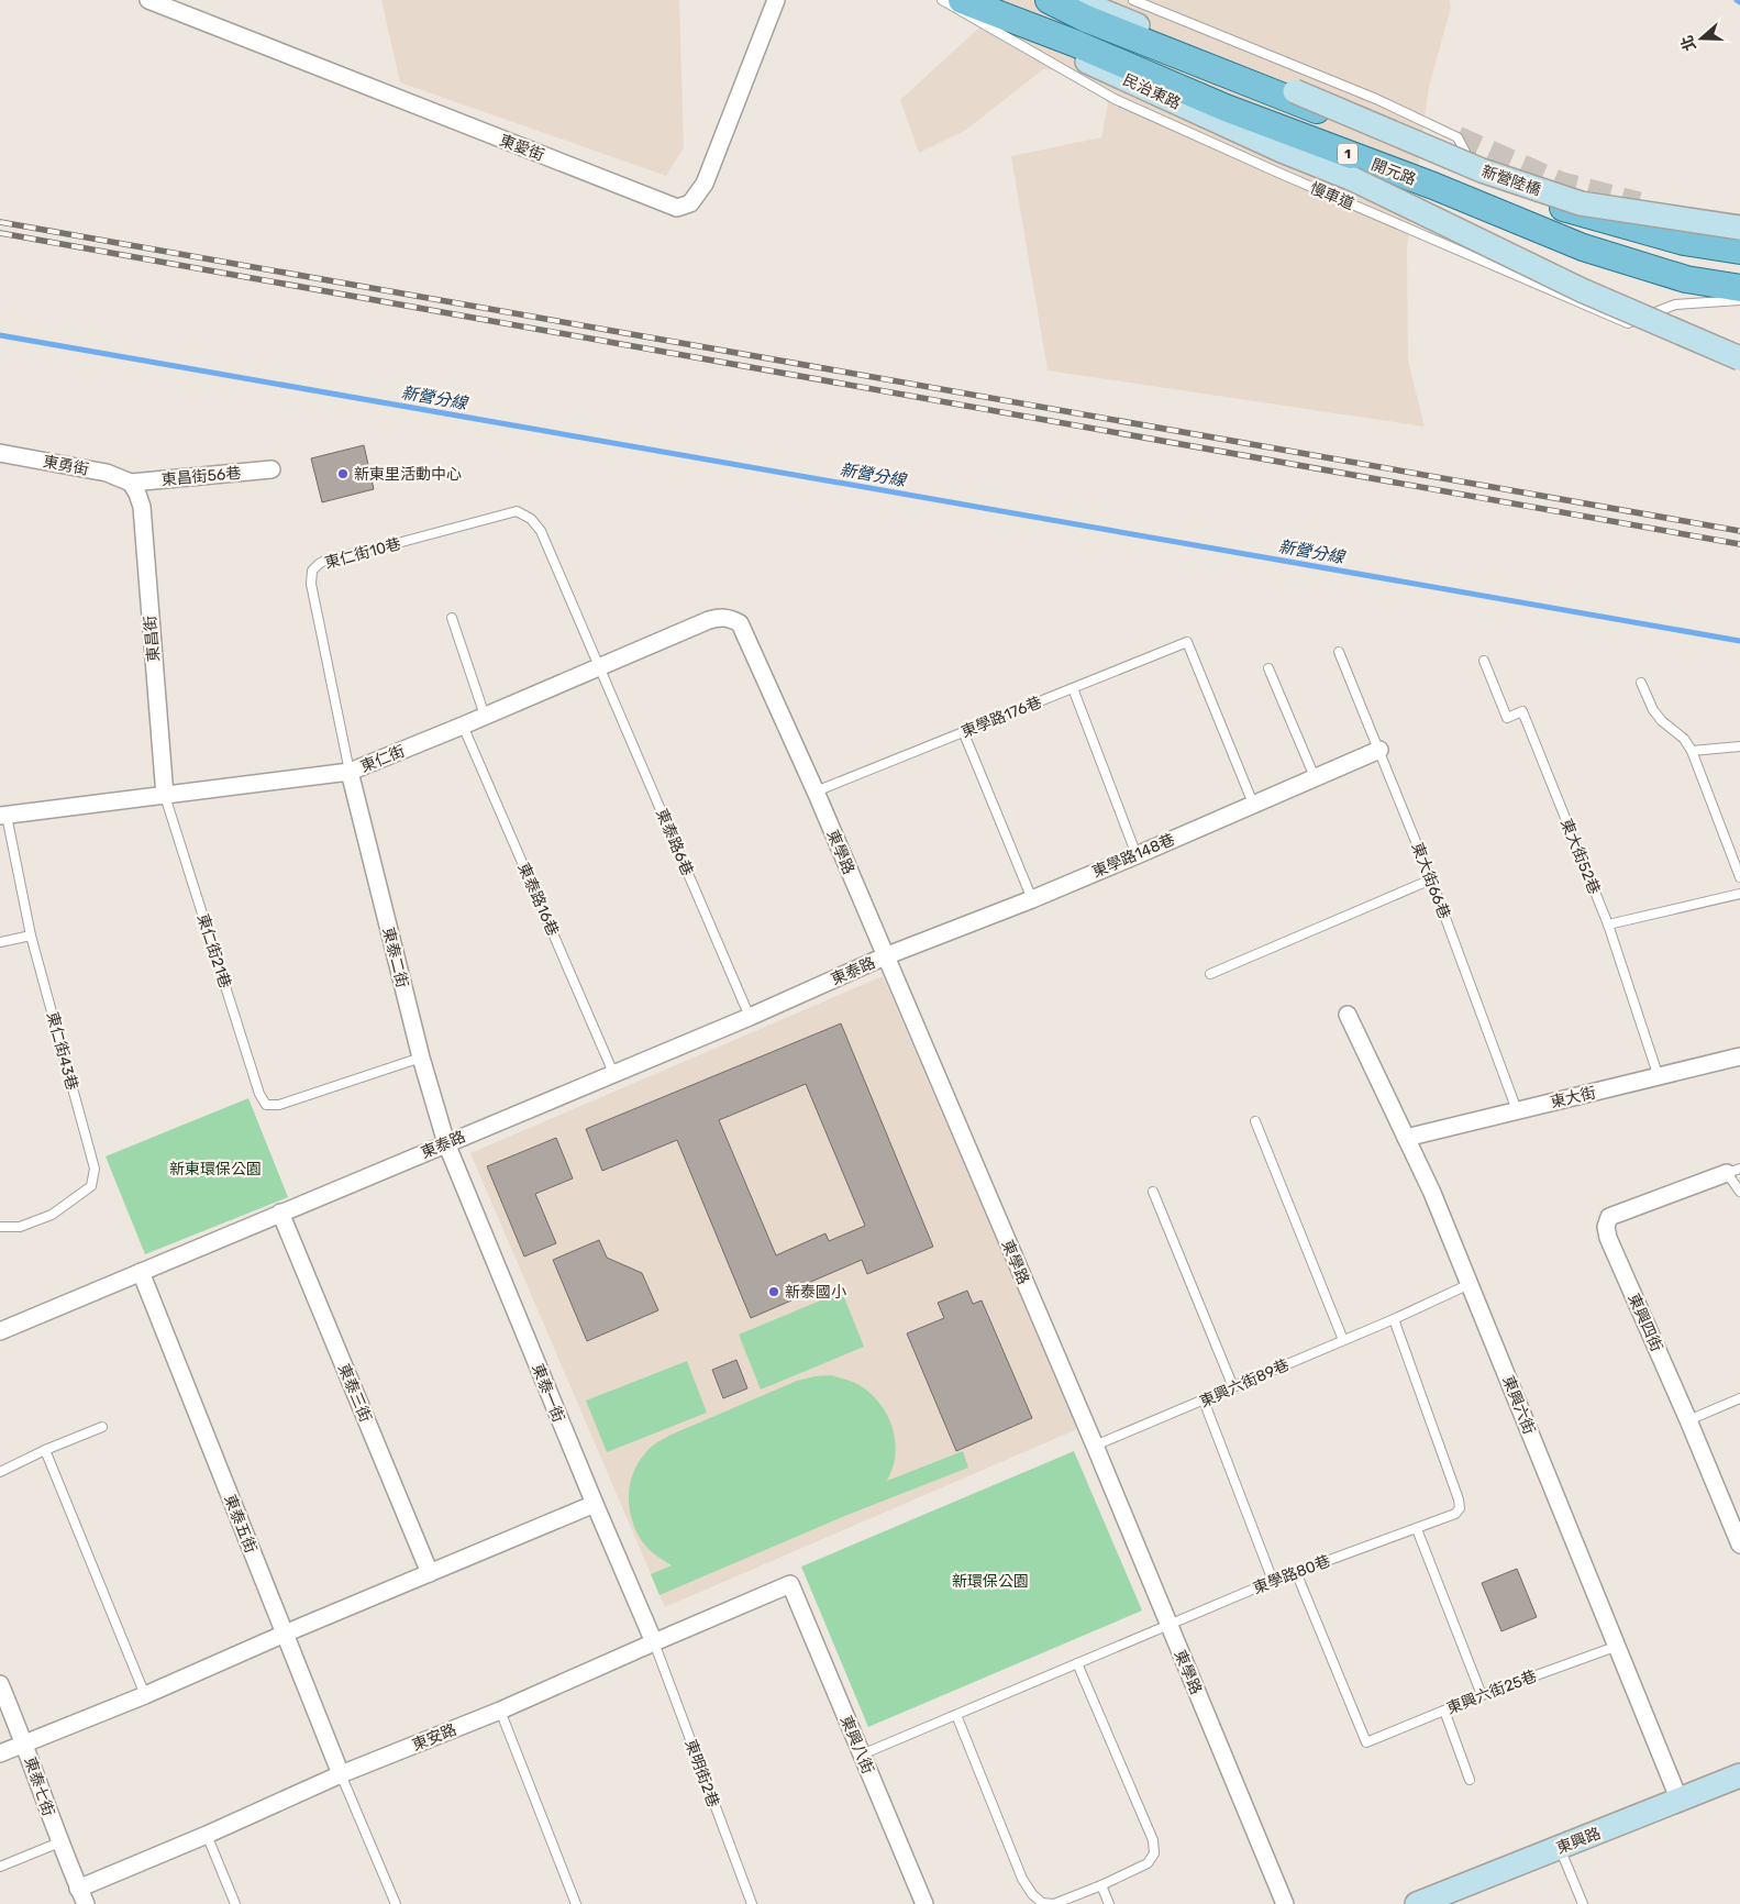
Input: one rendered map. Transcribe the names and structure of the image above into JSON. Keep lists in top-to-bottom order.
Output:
{
  "streets": {
    "main road": ["1", "開元路"],
    "street": [
      "民治東路",
      "東愛街",
      "新營陸橋",
      "東勇街",
      "東昌街56巷",
      "東昌街",
      "東仁街",
      "東學路",
      "東學路148巷",
      "東泰二街",
      "東泰路",
      "東大街",
      "東興四街",
      "東泰三街",
      "東泰一街",
      "東興六街",
      "東泰五街",
      "東安路",
      "東興八街",
      "東泰七街",
      "東興路"
    ],
    "lane": [
      "慢車道",
      "東仁街10巷",
      "東學路176巷",
      "東泰路6巷",
      "東大街52巷",
      "東大街66巷",
      "東泰路16巷",
      "東仁街21巷",
      "東仁街43巷",
      "東興六街89巷",
      "東學路80巷",
      "東興六街25巷",
      "東明街2巷"
    ]
  },
  "crossings": [
    ["東勇街", "東昌街56巷"],
    ["東勇街", "東昌街"],
    ["東昌街56巷", "東昌街"],
    ["東仁街10巷", "東仁街"],
    ["東仁街10巷", "東泰路6巷"],
    ["東仁街10巷", "東泰二街"],
    ["東昌街", "東仁街"],
    ["東昌街", "東仁街21巷"],
    ["東學路176巷", "東學路"],
    ["東學路176巷", "東學路148巷"],
    ["東仁街", "東泰路6巷"],
    ["東仁街", "東學路"],
    ["東仁街", "東泰路16巷"],
    ["東仁街", "東仁街21巷"],
    ["東仁街", "東泰二街"],
    ["東仁街", "東仁街43巷"],
    ["東泰路6巷", "東泰路"],
    ["東學路", "東學路148巷"],
    ["東學路", "東泰路"],
    ["東學路", "東興六街89巷"],
    ["東學路", "東學路80巷"],
    ["東學路148巷", "東大街66巷"],
    ["東學路148巷", "東泰路"],
    ["東大街52巷", "東大街"],
    ["東大街66巷", "東大街"],
    ["東泰路16巷", "東泰路"],
    ["東仁街21巷", "東泰二街"],
    ["東泰二街", "東泰路"],
    ["東泰二街", "東泰一街"],
    ["東泰路", "東泰三街"],
    ["東泰路", "東泰一街"],
    ["東泰路", "東泰五街"],
    ["東大街", "東興六街"],
    ["東興六街89巷", "東興六街"],
    ["東泰一街", "東安路"],
    ["東泰一街", "東明街2巷"],
    ["東興六街", "東興六街25巷"],
    ["東興六街", "東興路"],
    ["東泰五街", "東安路"],
    ["東學路80巷", "東興六街25巷"],
    ["東學路80巷", "東興八街"],
    ["東安路", "東興八街"],
    ["東安路", "東明街2巷"],
    ["東安路", "東泰七街"]
  ],
  "water": ["新營分線"],
  "parks": ["新東環保公園", "新環保公園"],
  "places": ["新東里活動中心", "新泰國小"],
  "north": "left"
}
